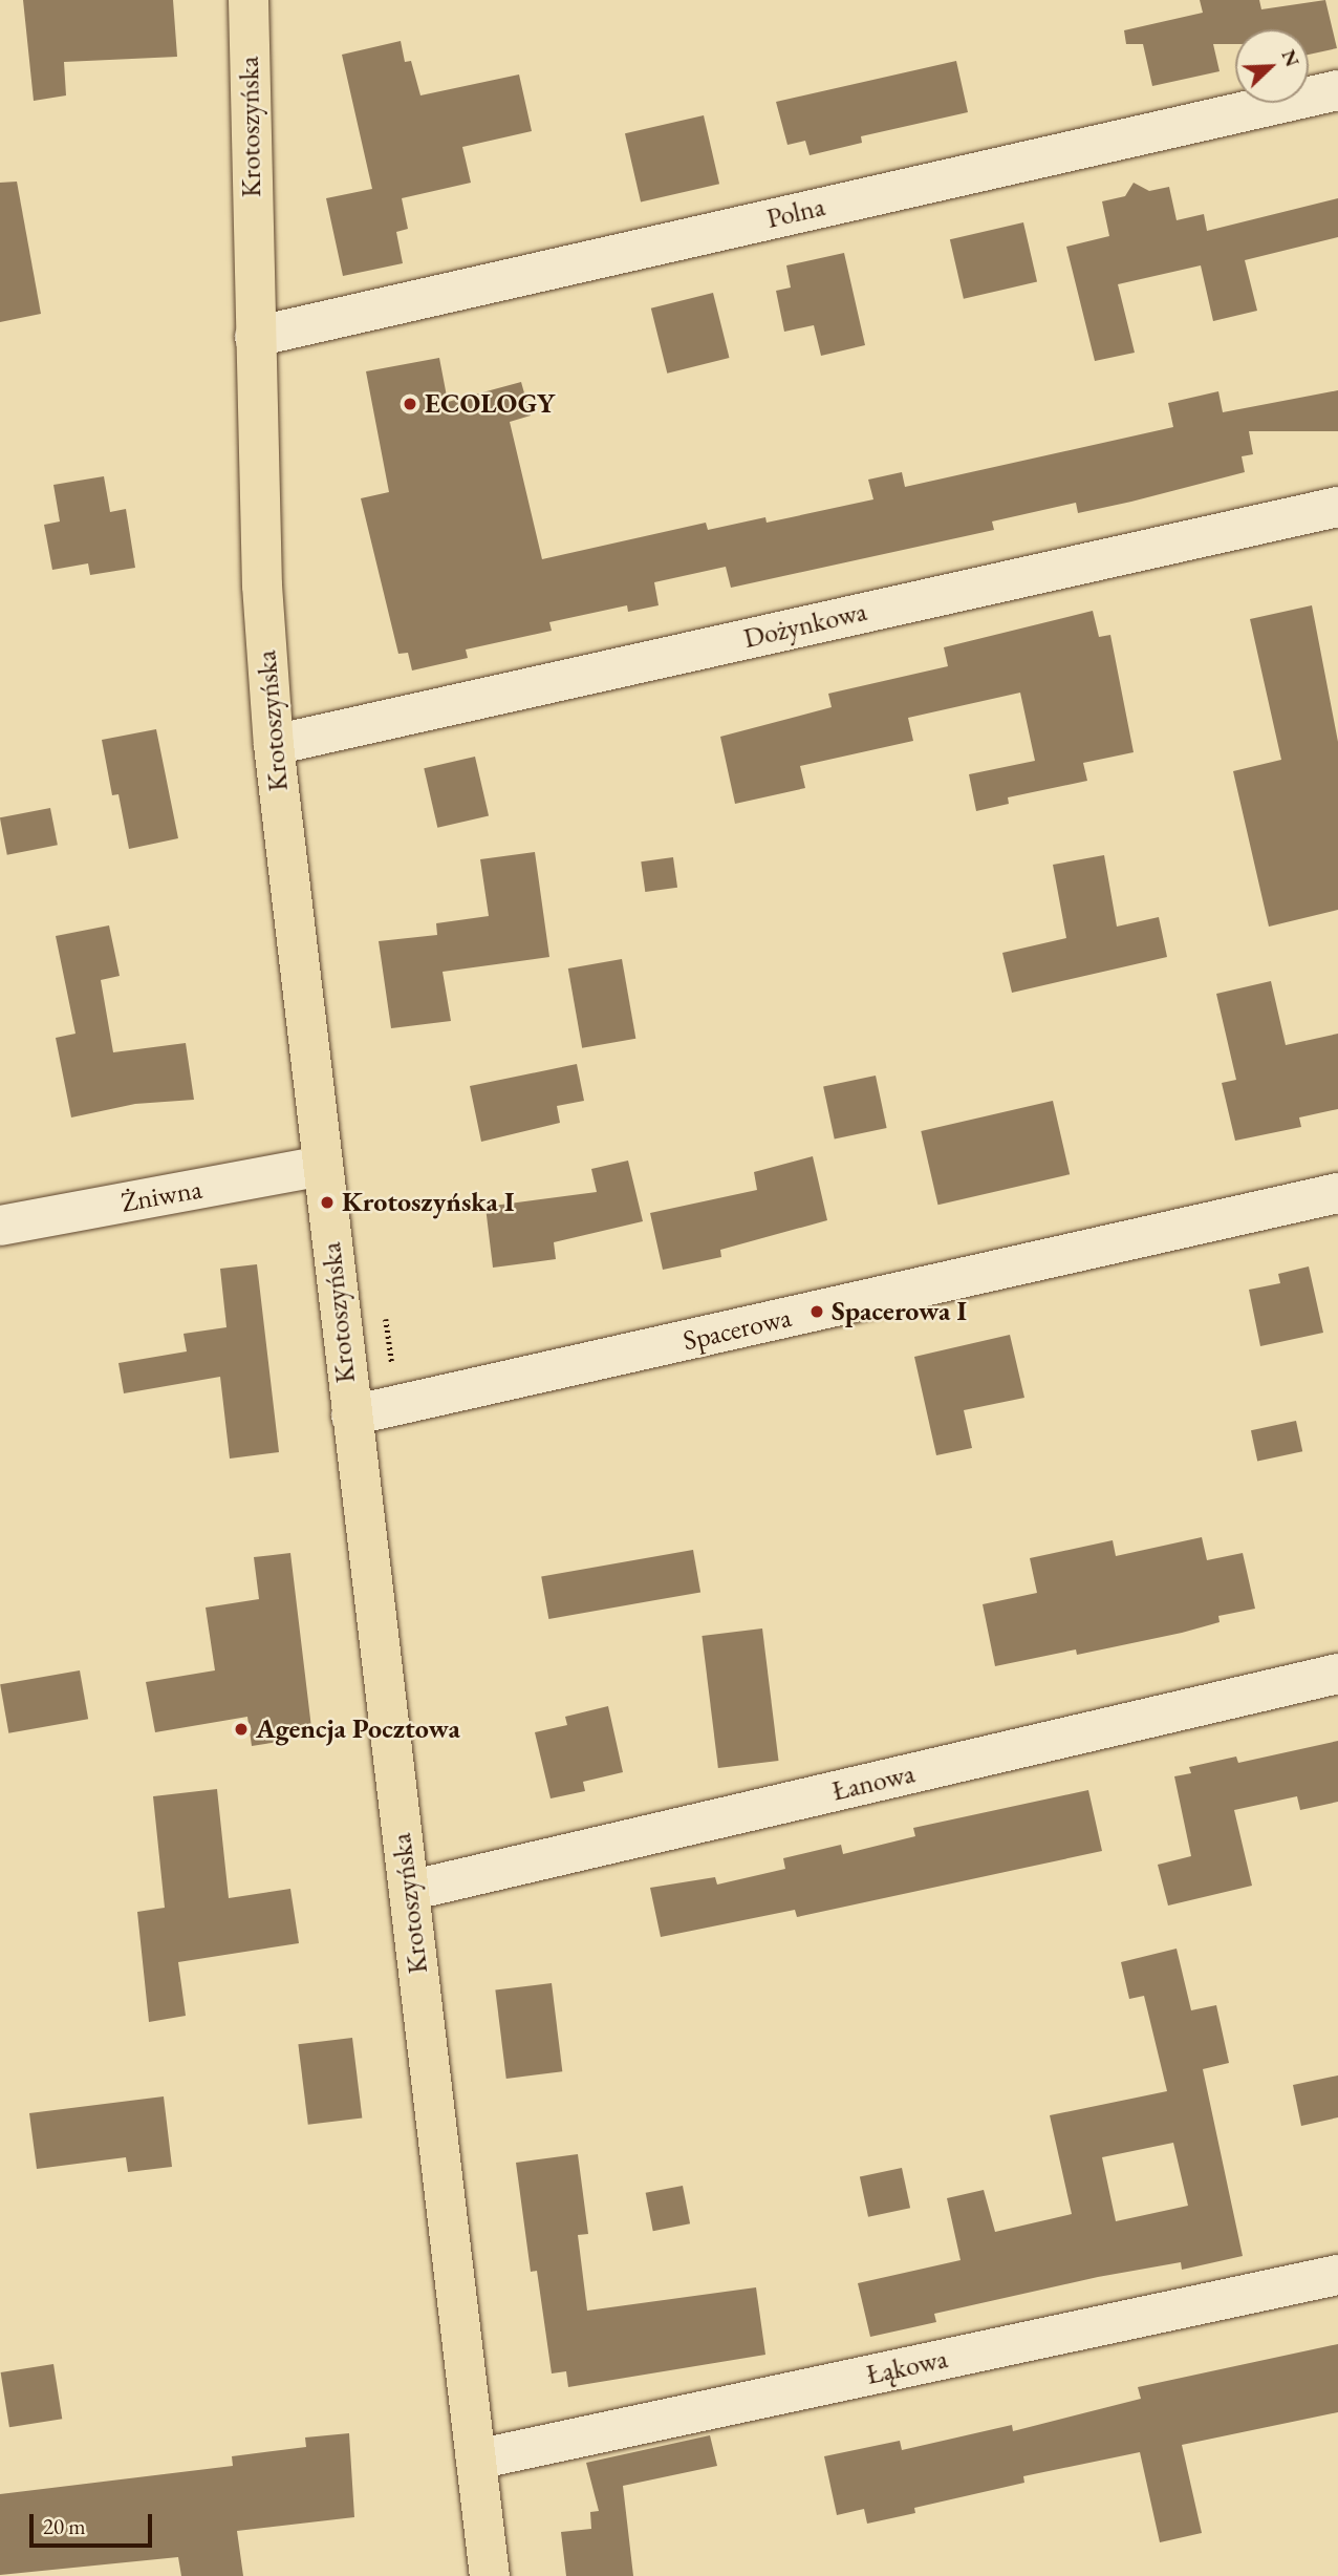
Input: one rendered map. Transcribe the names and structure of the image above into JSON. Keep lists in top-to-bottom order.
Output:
{
  "streets": {
    "main road": ["Krotoszyńska"],
    "street": [
      "Polna",
      "Dożynkowa",
      "Żniwna",
      "Spacerowa",
      "Łanowa",
      "Łąkowa"
    ]
  },
  "crossings": [
    ["Krotoszyńska", "Polna"],
    ["Krotoszyńska", "Dożynkowa"],
    ["Krotoszyńska", "Żniwna"],
    ["Krotoszyńska", "Spacerowa"],
    ["Krotoszyńska", "Łanowa"],
    ["Krotoszyńska", "Łąkowa"]
  ],
  "places": [
    "ECOLOGY",
    "Krotoszyńska I",
    "Spacerowa I",
    "Agencja Pocztowa"
  ],
  "scale_bar": "20 m",
  "north": "top right"
}
